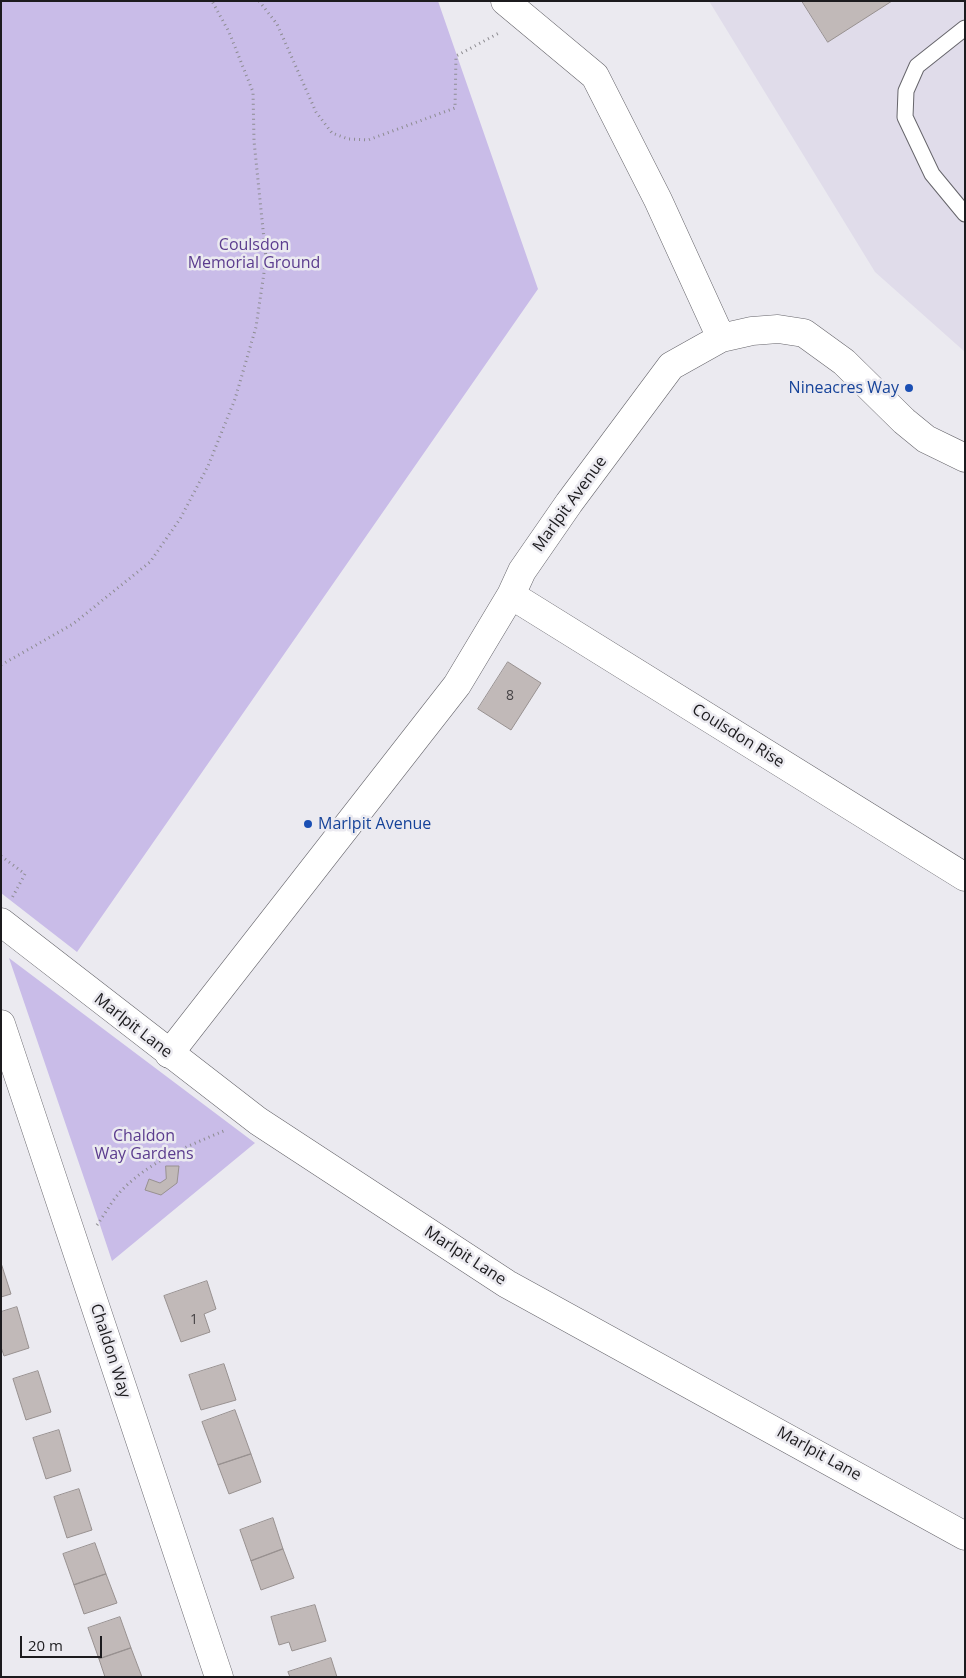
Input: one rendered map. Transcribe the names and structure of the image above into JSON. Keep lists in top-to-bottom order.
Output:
{
  "streets": {
    "street": [
      "Marlpit Avenue",
      "Coulsdon Rise",
      "Marlpit Lane",
      "Chaldon Way"
    ]
  },
  "crossings": [
    ["Marlpit Avenue", "Coulsdon Rise"],
    ["Marlpit Avenue", "Marlpit Lane"]
  ],
  "parks": ["Coulsdon Memorial Ground", "Chaldon Way Gardens"],
  "places": ["Nineacres Way", "Marlpit Avenue"],
  "house_numbers": ["8", "1"],
  "scale_bar": "20 m"
}
